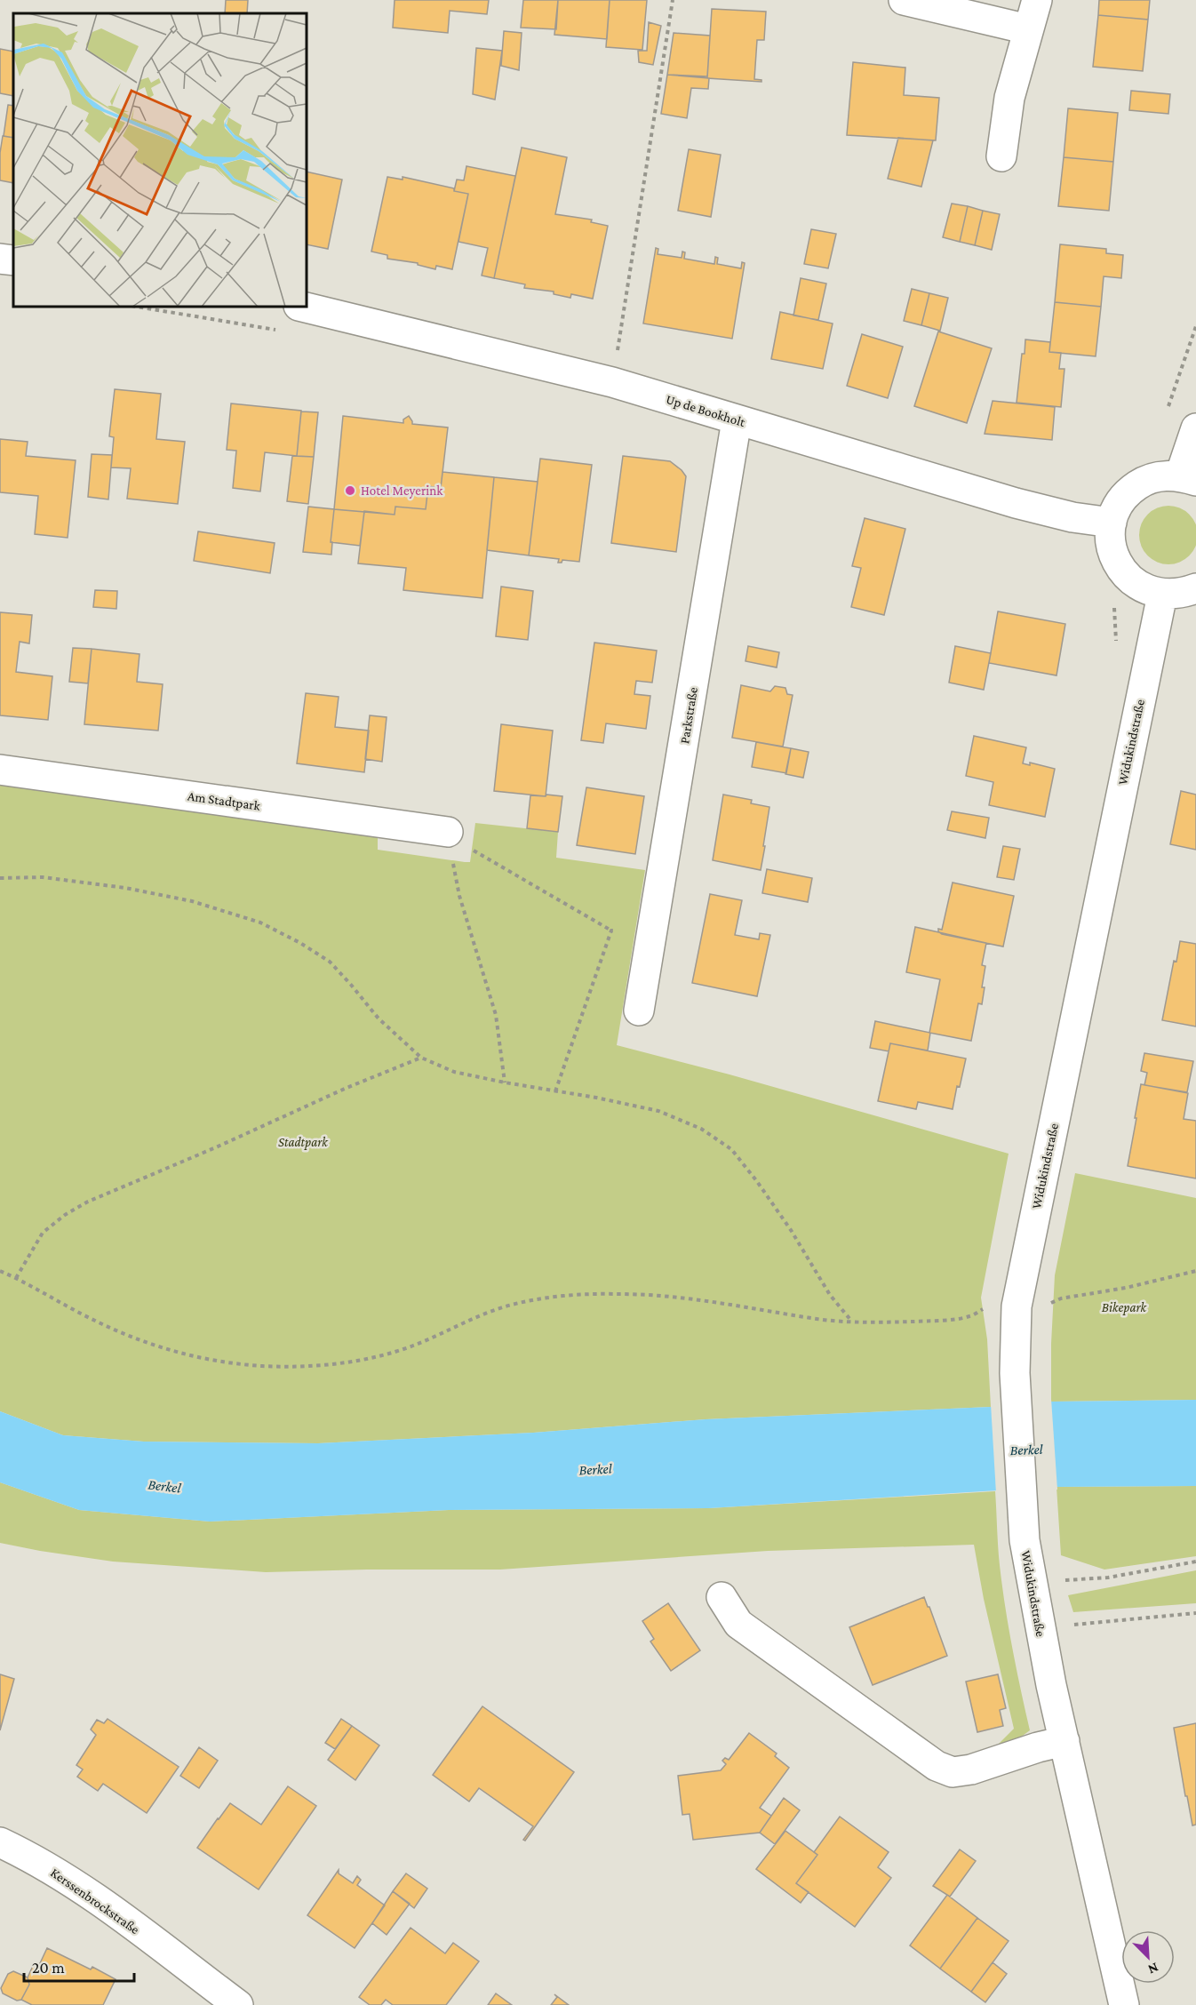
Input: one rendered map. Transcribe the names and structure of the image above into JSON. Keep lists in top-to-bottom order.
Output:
{
  "streets": {
    "street": [
      "Up de Bookholt",
      "Parkstraße",
      "Widukindstraße",
      "Am Stadtpark",
      "Kerssenbrockstraße"
    ]
  },
  "crossings": [
    ["Up de Bookholt", "Parkstraße"]
  ],
  "water": ["Berkel"],
  "parks": ["Stadtpark", "Bikepark"],
  "places": ["Hotel Meyerink"],
  "scale_bar": "20 m",
  "north": "bottom right"
}
